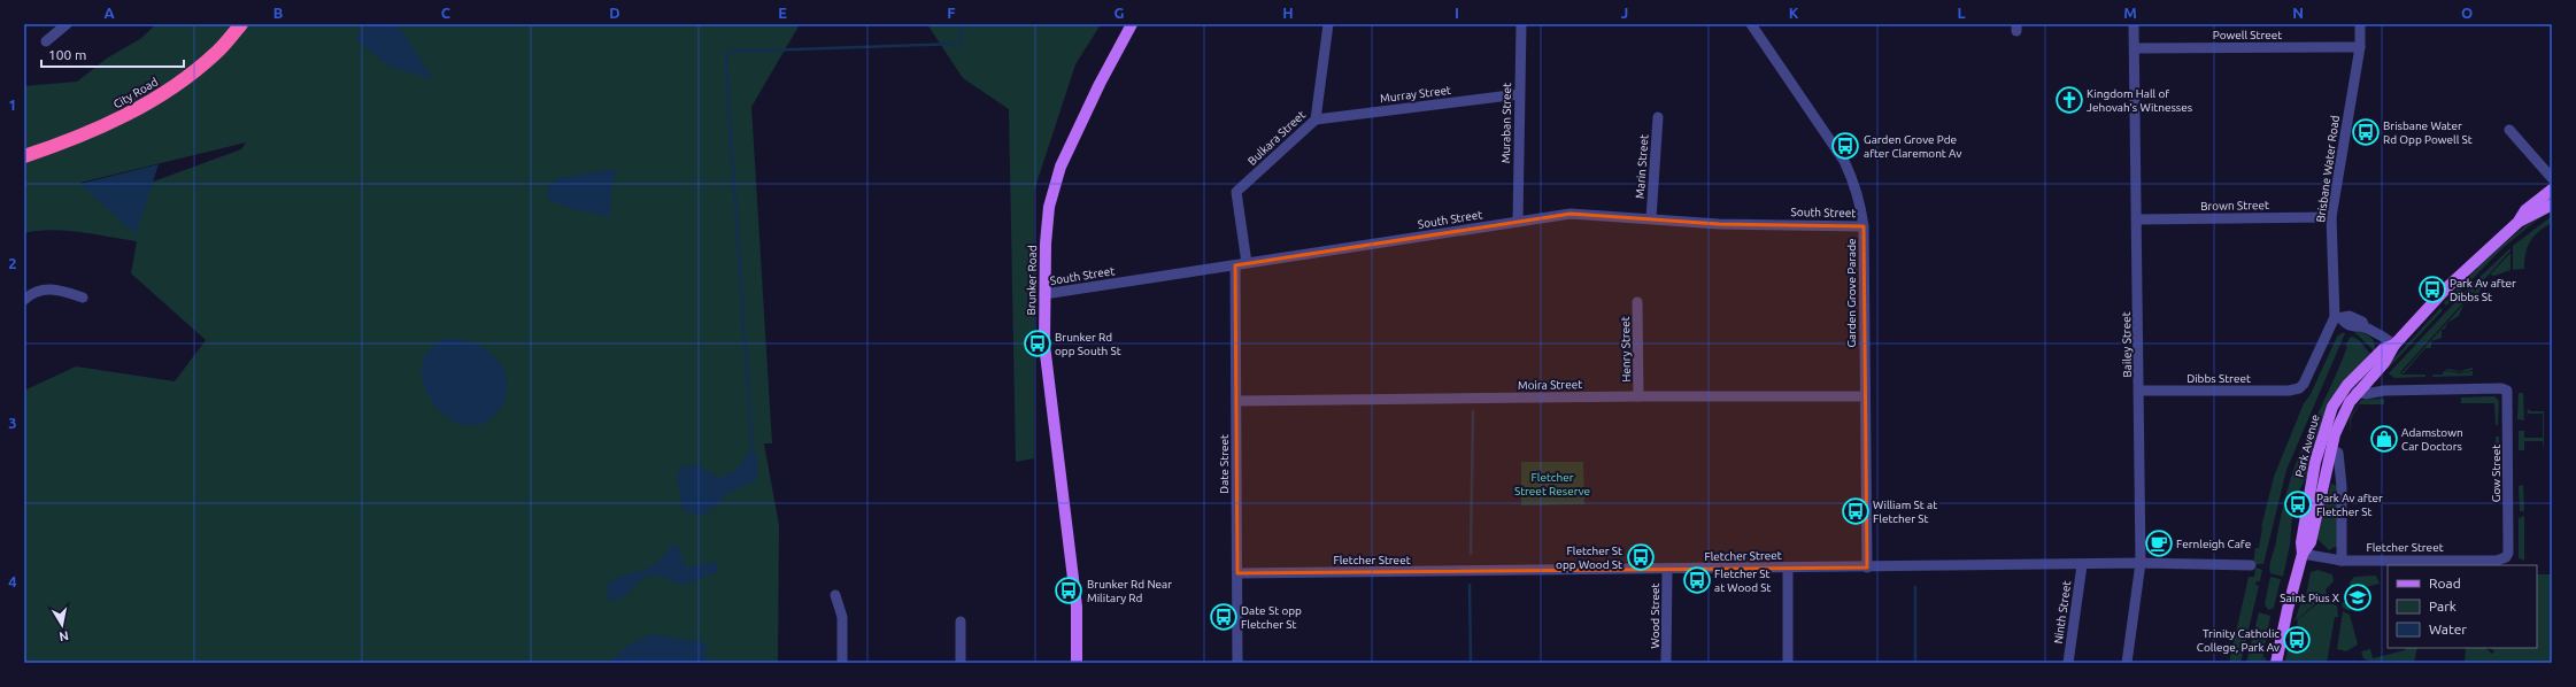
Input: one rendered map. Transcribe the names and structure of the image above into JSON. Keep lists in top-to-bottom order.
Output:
{
  "streets": {
    "highway": ["City Road"],
    "main road": ["Brunker Road", "Park Avenue"],
    "street": [
      "Powell Street",
      "Murray Street",
      "Muraban Street",
      "Bulkara Street",
      "Marin Street",
      "Brisbane Water Road",
      "Brown Street",
      "South Street",
      "Garden Grove Parade",
      "Bailey Street",
      "Henry Street",
      "Dibbs Street",
      "Moira Street",
      "Date Street",
      "Gow Street",
      "Fletcher Street",
      "Ninth Street",
      "Wood Street"
    ]
  },
  "crossings": [
    ["Powell Street", "Brisbane Water Road"],
    ["Powell Street", "Bailey Street"],
    ["Murray Street", "Muraban Street"],
    ["Murray Street", "Bulkara Street"],
    ["Muraban Street", "South Street"],
    ["Bulkara Street", "South Street"],
    ["Marin Street", "South Street"],
    ["Brisbane Water Road", "Brown Street"],
    ["Brisbane Water Road", "Dibbs Street"],
    ["Brown Street", "Bailey Street"],
    ["South Street", "Brunker Road"],
    ["South Street", "Garden Grove Parade"],
    ["South Street", "Date Street"],
    ["Garden Grove Parade", "Moira Street"],
    ["Garden Grove Parade", "Fletcher Street"],
    ["Bailey Street", "Dibbs Street"],
    ["Bailey Street", "Fletcher Street"],
    ["Henry Street", "Moira Street"],
    ["Moira Street", "Date Street"],
    ["Park Avenue", "Gow Street"],
    ["Park Avenue", "Fletcher Street"],
    ["Date Street", "Fletcher Street"],
    ["Gow Street", "Fletcher Street"],
    ["Fletcher Street", "Ninth Street"],
    ["Fletcher Street", "Wood Street"]
  ],
  "parks": ["Fletcher Street Reserve"],
  "places": {
    "church": ["Kingdom Hall of Jehovah's Witnesses"],
    "bus stop": [
      "Brisbane Water Rd Opp Powell St",
      "Garden Grove Pde after Claremont Av",
      "Park Av after Dibbs St",
      "Brunker Rd opp South St",
      "Park Av after Fletcher St",
      "William St at Fletcher St",
      "Fletcher St opp Wood St",
      "Fletcher St at Wood St",
      "Brunker Rd Near Military Rd",
      "Date St opp Fletcher St",
      "Trinity Catholic College, Park Av"
    ],
    "shop": ["Adamstown Car Doctors"],
    "cafe": ["Fernleigh Cafe"],
    "school or university": ["Saint Pius X"]
  },
  "legend": ["Road", "Park", "Water"],
  "scale_bar": "100 m",
  "north": "bottom",
  "grid": {
    "columns": [
      "A",
      "B",
      "C",
      "D",
      "E",
      "F",
      "G",
      "H",
      "I",
      "J",
      "K",
      "L",
      "M",
      "N",
      "O"
    ],
    "rows": [
      "1",
      "2",
      "3",
      "4"
    ]
  }
}
